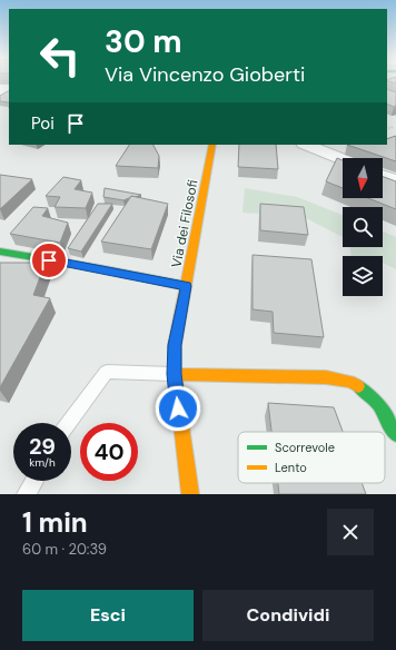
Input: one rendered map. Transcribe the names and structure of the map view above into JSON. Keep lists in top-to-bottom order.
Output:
{
  "streets": {
    "street": ["Via dei Filosofi"]
  },
  "legend": ["Scorrevole", "Lento"],
  "north": "bottom",
  "page": {
    "turn": ["30 m", "Via Vincenzo Gioberti"],
    "then": "Poi",
    "speed": "29 km/h",
    "limit": "40",
    "heading": ["1 min", "60 m · 20:39"],
    "buttons": ["Esci", "Condividi"]
  }
}
